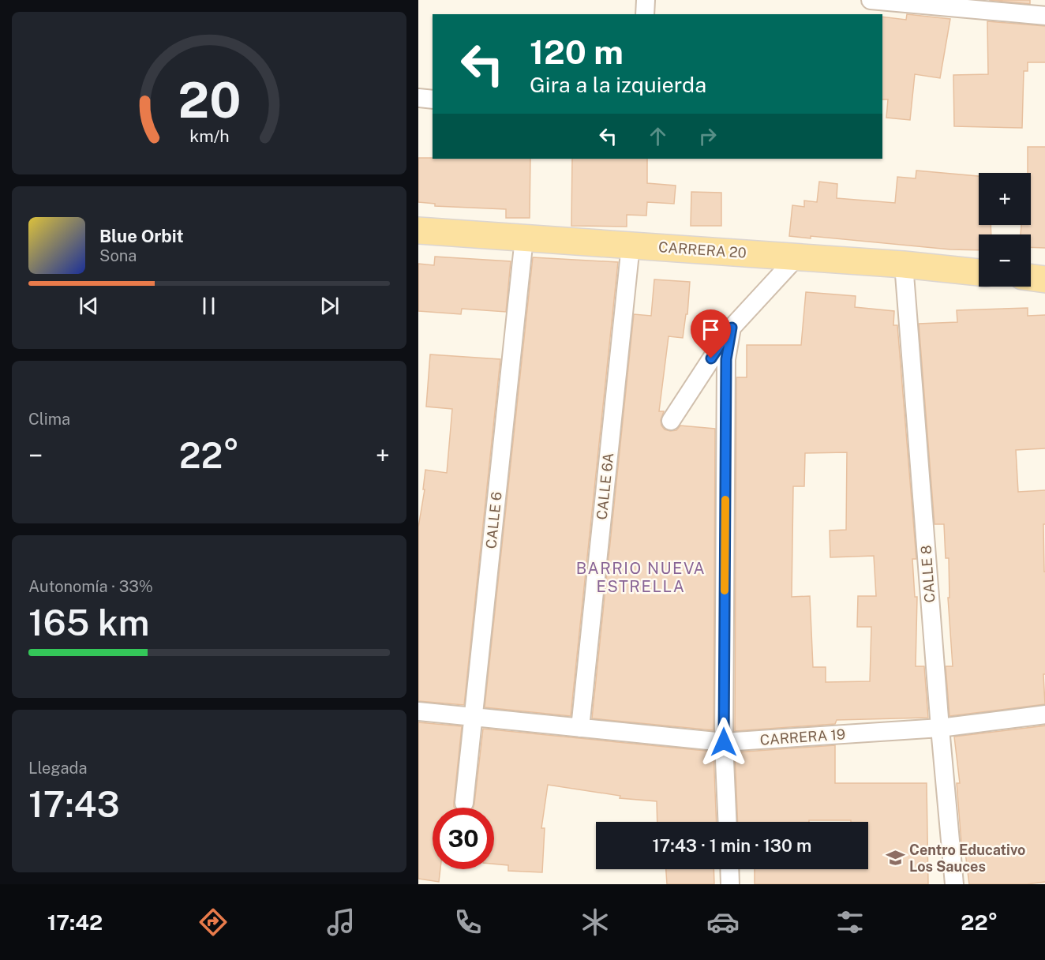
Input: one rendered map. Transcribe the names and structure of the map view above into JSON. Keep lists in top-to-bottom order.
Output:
{
  "streets": {
    "main road": ["CARRERA 20"],
    "street": [
      "CALLE 6A",
      "CALLE 6",
      "CALLE 8",
      "CARRERA 19"
    ]
  },
  "crossings": [
    ["CARRERA 20", "CALLE 6A"],
    ["CARRERA 20", "CALLE 6"],
    ["CARRERA 20", "CALLE 8"],
    ["CALLE 6A", "CARRERA 19"],
    ["CALLE 6", "CARRERA 19"],
    ["CALLE 8", "CARRERA 19"]
  ],
  "districts": ["BARRIO NUEVA ESTRELLA"],
  "places": {
    "school or university": ["Centro Educativo Los Sauces"]
  },
  "page": {
    "turn": ["120 m", "Gira a la izquierda"],
    "map_buttons": ["+", "−"],
    "song": ["Blue Orbit", "Sona"],
    "tile": [
      "Clima",
      ["Autonomía · 33%", "165 km"],
      ["Llegada", "17:43"]
    ],
    "heat": ["−", "22°", "+"],
    "limit": "30",
    "trip": "17:43 · 1 min · 130 m",
    "tabs": ["17:42", "22°"],
    "gauge": ["20", "km/h"]
  }
}
